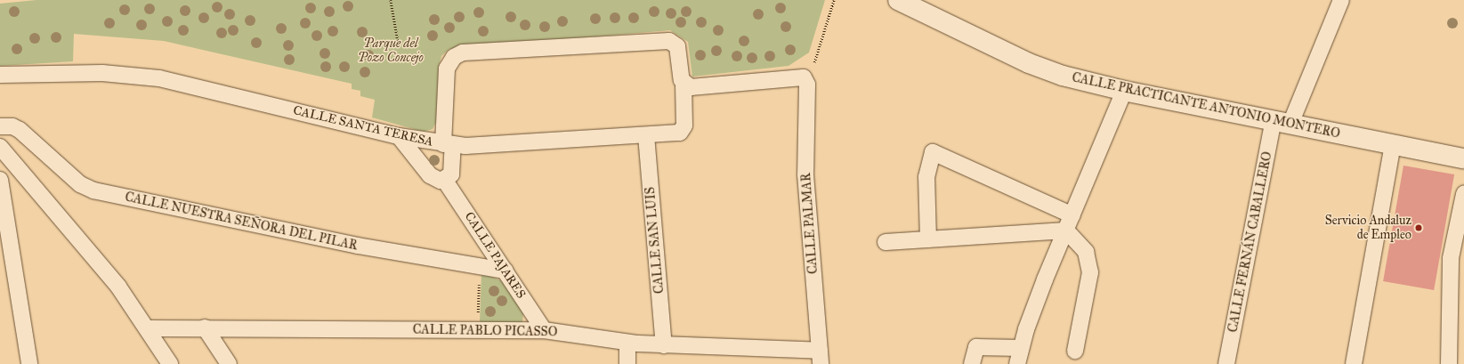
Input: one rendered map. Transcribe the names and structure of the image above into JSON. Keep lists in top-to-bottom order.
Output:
{
  "streets": {
    "main road": ["CALLE PRACTICANTE ANTONIO MONTERO"],
    "street": [
      "CALLE SANTA TERESA",
      "CALLE NUESTRA SEÑORA DEL PILAR",
      "CALLE PALMAR",
      "CALLE SAN LUIS",
      "CALLE FERNÁN CABALLERO",
      "CALLE PAJARES",
      "CALLE PABLO PICASSO"
    ]
  },
  "crossings": [
    ["CALLE PRACTICANTE ANTONIO MONTERO", "CALLE FERNÁN CABALLERO"],
    ["CALLE SANTA TERESA", "CALLE SAN LUIS"],
    ["CALLE NUESTRA SEÑORA DEL PILAR", "CALLE PAJARES"],
    ["CALLE PALMAR", "CALLE PABLO PICASSO"],
    ["CALLE SAN LUIS", "CALLE PABLO PICASSO"],
    ["CALLE PAJARES", "CALLE PABLO PICASSO"]
  ],
  "parks": ["Parque del Pozo Concejo"],
  "places": ["Servicio Andaluz de Empleo"]
}
